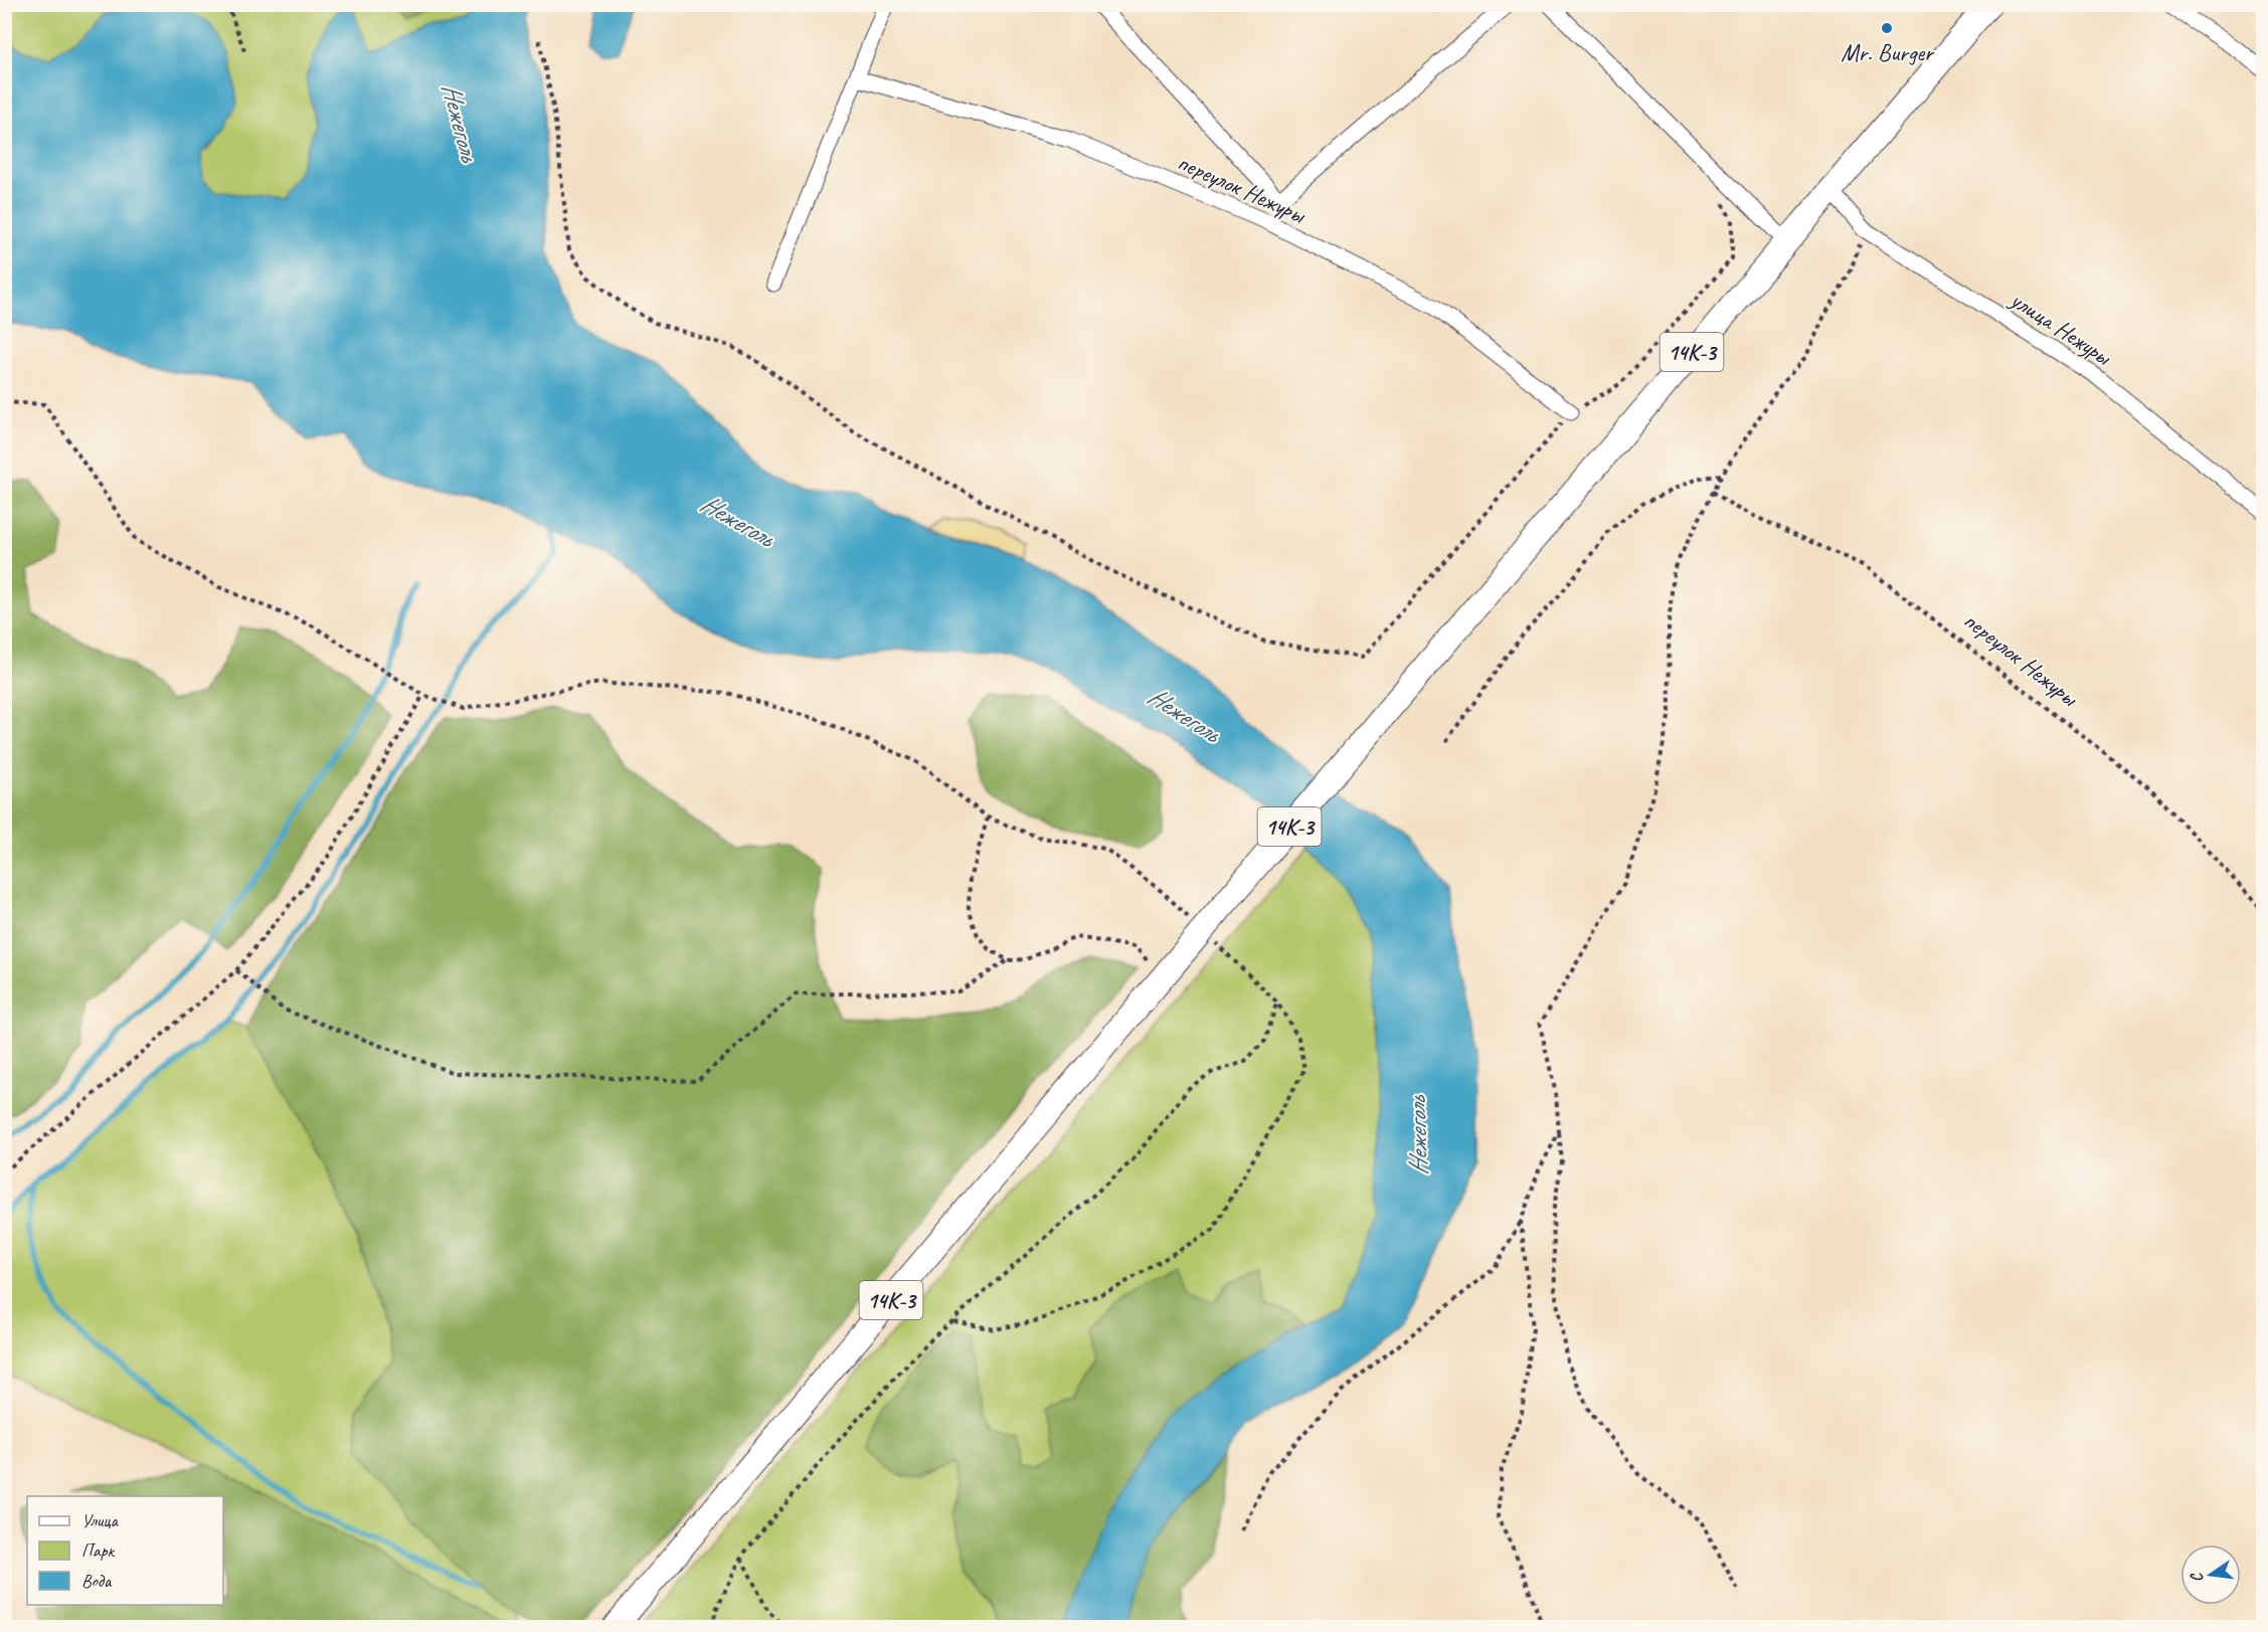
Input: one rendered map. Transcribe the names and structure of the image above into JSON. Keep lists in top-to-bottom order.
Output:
{
  "streets": {
    "main road": ["14К-3"],
    "street": ["переулок Нежуры", "улица Нежуры"]
  },
  "crossings": [
    ["улица Нежуры", "14К-3"]
  ],
  "water": ["Нежеголь"],
  "places": ["Mr. Burger"],
  "legend": ["Улица", "Парк", "Вода"],
  "north": "left"
}
